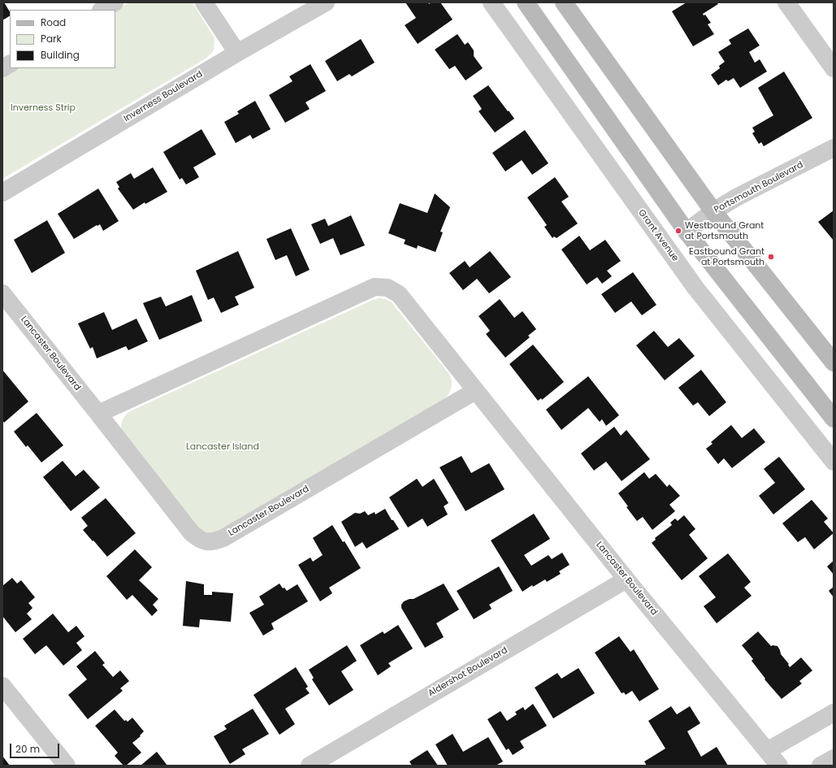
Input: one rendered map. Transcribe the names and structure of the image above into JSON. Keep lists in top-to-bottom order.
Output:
{
  "streets": {
    "street": [
      "Inverness Boulevard",
      "Portsmouth Boulevard",
      "Grant Avenue",
      "Lancaster Boulevard",
      "Aldershot Boulevard"
    ]
  },
  "crossings": [
    ["Lancaster Boulevard", "Aldershot Boulevard"]
  ],
  "parks": ["Inverness Strip", "Lancaster Island"],
  "places": ["Westbound Grant at Portsmouth", "Eastbound Grant at Portsmouth"],
  "legend": ["Road", "Park", "Building"],
  "scale_bar": "20 m"
}
